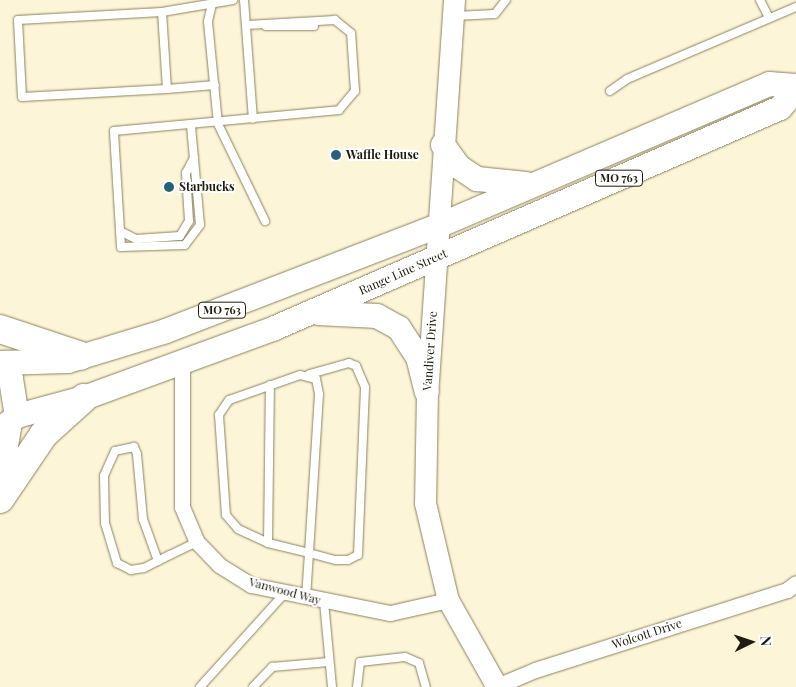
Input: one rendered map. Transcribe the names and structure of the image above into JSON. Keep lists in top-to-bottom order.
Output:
{
  "streets": {
    "main road": ["MO 763", "Range Line Street", "Vandiver Drive"],
    "street": ["Vanwood Way", "Wolcott Drive"]
  },
  "crossings": [
    ["MO 763", "Vandiver Drive"],
    ["Range Line Street", "Vandiver Drive"],
    ["Range Line Street", "Vanwood Way"],
    ["Vandiver Drive", "Vanwood Way"],
    ["Vandiver Drive", "Wolcott Drive"]
  ],
  "places": ["Waffle House", "Starbucks"],
  "north": "right"
}
